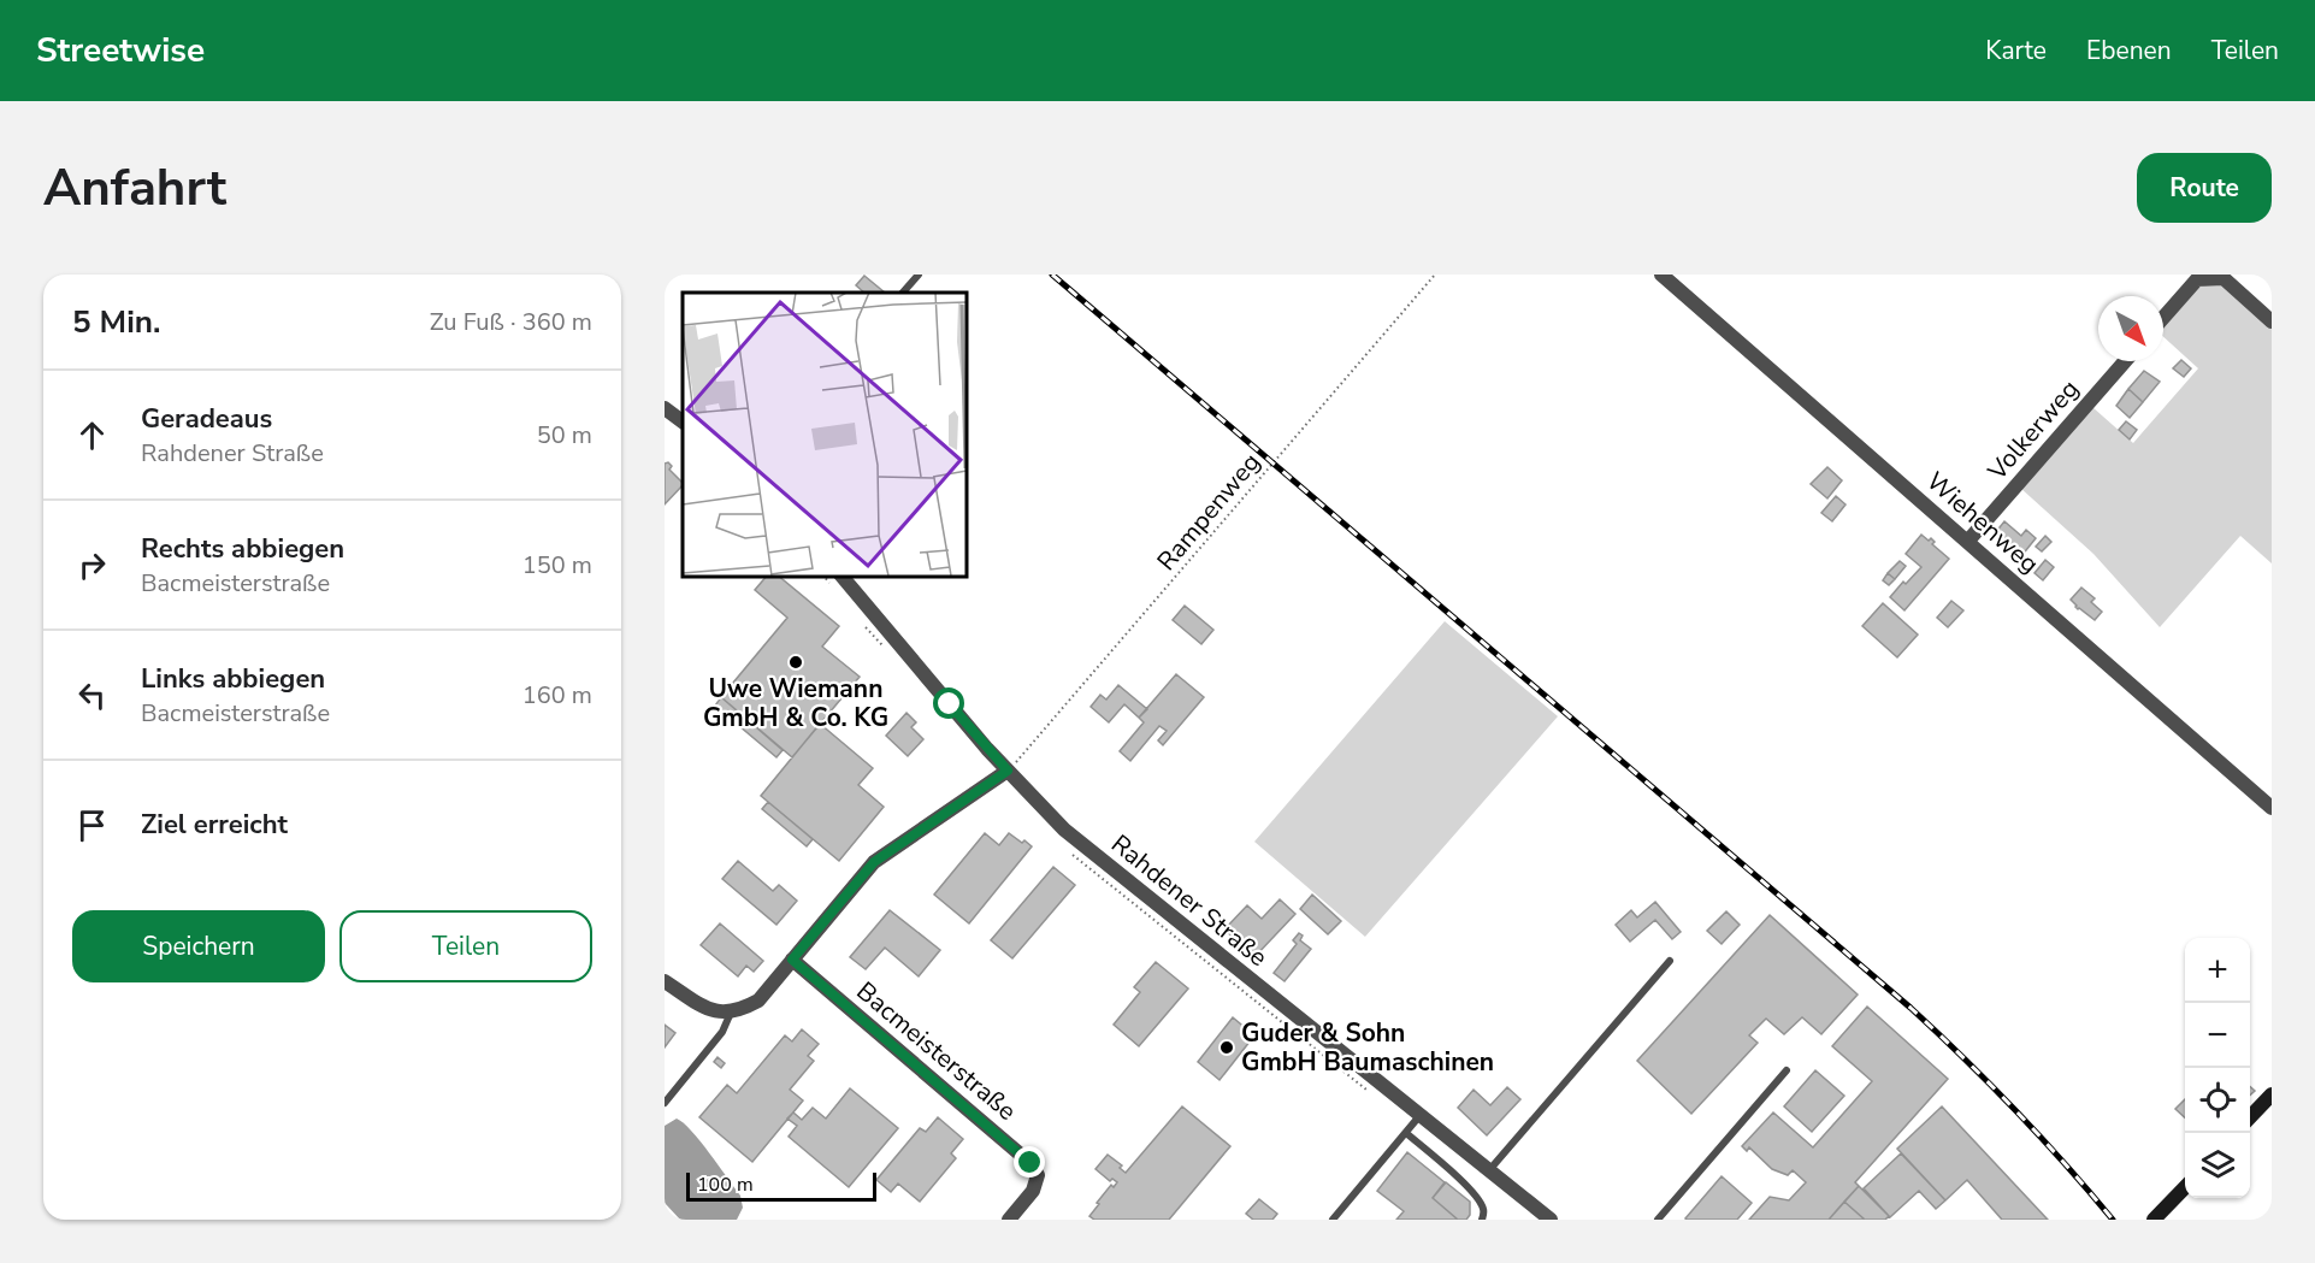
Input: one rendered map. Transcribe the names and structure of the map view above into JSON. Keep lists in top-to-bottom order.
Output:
{
  "streets": {
    "street": [
      "Volkerweg",
      "Wiehenweg",
      "Rahdener Straße",
      "Bacmeisterstraße"
    ],
    "path": ["Rampenweg"]
  },
  "crossings": [
    ["Volkerweg", "Wiehenweg"],
    ["Rampenweg", "Rahdener Straße"]
  ],
  "places": ["Uwe Wiemann GmbH & Co. KG", "Guder & Sohn GmbH Baumaschinen"],
  "scale_bar": "100 m",
  "north": "bottom right",
  "page": {
    "header": "Streetwise",
    "nav": ["Karte", "Ebenen", "Teilen"],
    "buttons": [
      "Route",
      ["Speichern", "Teilen"]
    ],
    "title": "Anfahrt",
    "heading": ["5 Min.", "Zu Fuß · 360 m"],
    "list": [
      ["Geradeaus", "Rahdener Straße", "50 m"],
      ["Rechts abbiegen", "Bacmeisterstraße", "150 m"],
      ["Links abbiegen", "Bacmeisterstraße", "160 m"],
      "Ziel erreicht"
    ],
    "map_buttons": ["+", "−"],
    "scale": "100 m"
  }
}
